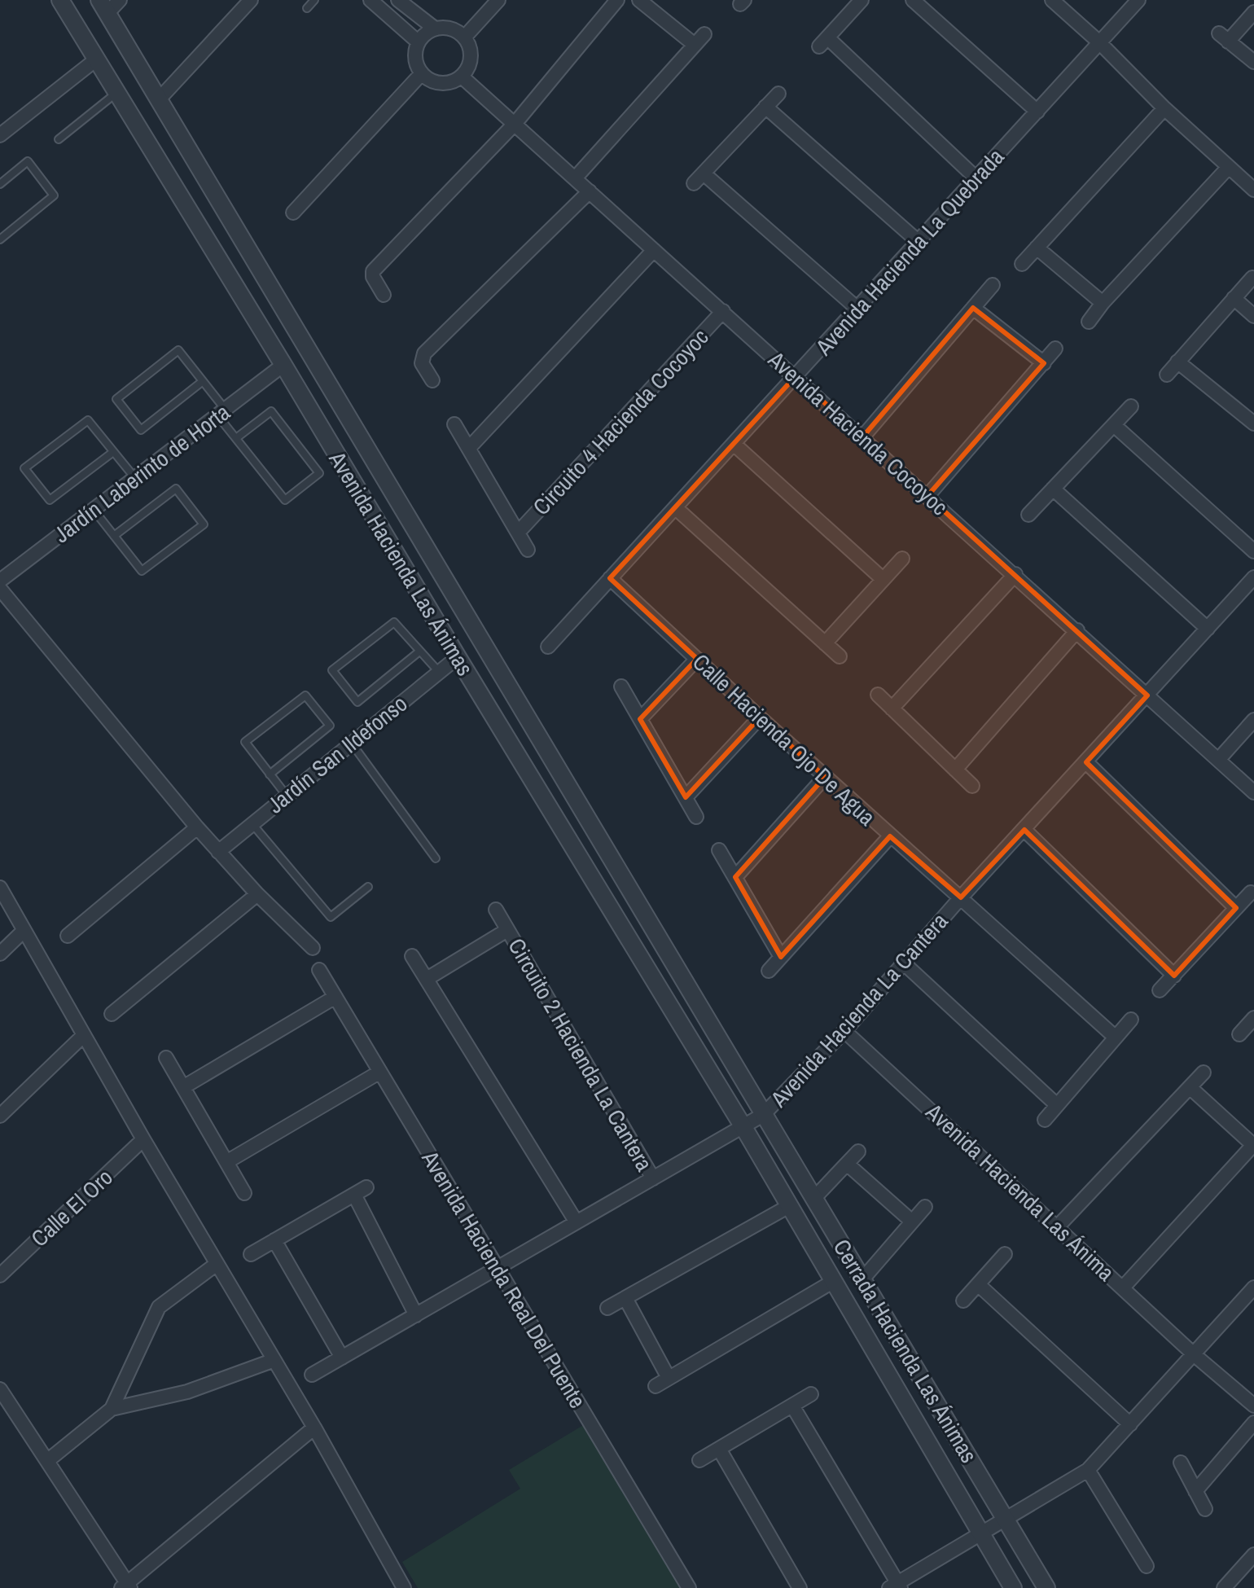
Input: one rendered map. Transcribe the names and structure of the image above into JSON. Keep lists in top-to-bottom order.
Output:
{
  "streets": {
    "street": [
      "Avenida Hacienda La Quebrada",
      "Circuito 4 Hacienda Cocoyoc",
      "Avenida Hacienda Cocoyoc",
      "Jardín Laberinto de Horta",
      "Avenida Hacienda Las Ánimas",
      "Calle Hacienda Ojo De Agua",
      "Jardín San Ildefonso",
      "Avenida Hacienda La Cantera",
      "Circuito 2 Hacienda La Cantera",
      "Avenida Hacienda Las Ánima",
      "Calle El Oro",
      "Avenida Hacienda Real Del Puente",
      "Cerrada Hacienda Las Ánimas"
    ]
  },
  "crossings": [
    ["Avenida Hacienda La Quebrada", "Avenida Hacienda Cocoyoc"],
    ["Avenida Hacienda La Quebrada", "Calle Hacienda Ojo De Agua"],
    ["Circuito 4 Hacienda Cocoyoc", "Avenida Hacienda Cocoyoc"],
    ["Avenida Hacienda Cocoyoc", "Avenida Hacienda La Cantera"],
    ["Jardín Laberinto de Horta", "Avenida Hacienda Las Ánimas"],
    ["Avenida Hacienda Las Ánimas", "Jardín San Ildefonso"],
    ["Avenida Hacienda Las Ánimas", "Avenida Hacienda La Cantera"],
    ["Avenida Hacienda Las Ánimas", "Cerrada Hacienda Las Ánimas"],
    ["Calle Hacienda Ojo De Agua", "Avenida Hacienda La Cantera"],
    ["Avenida Hacienda La Cantera", "Circuito 2 Hacienda La Cantera"],
    ["Avenida Hacienda La Cantera", "Avenida Hacienda Las Ánima"],
    ["Avenida Hacienda La Cantera", "Avenida Hacienda Real Del Puente"],
    ["Avenida Hacienda La Cantera", "Cerrada Hacienda Las Ánimas"]
  ]
}
